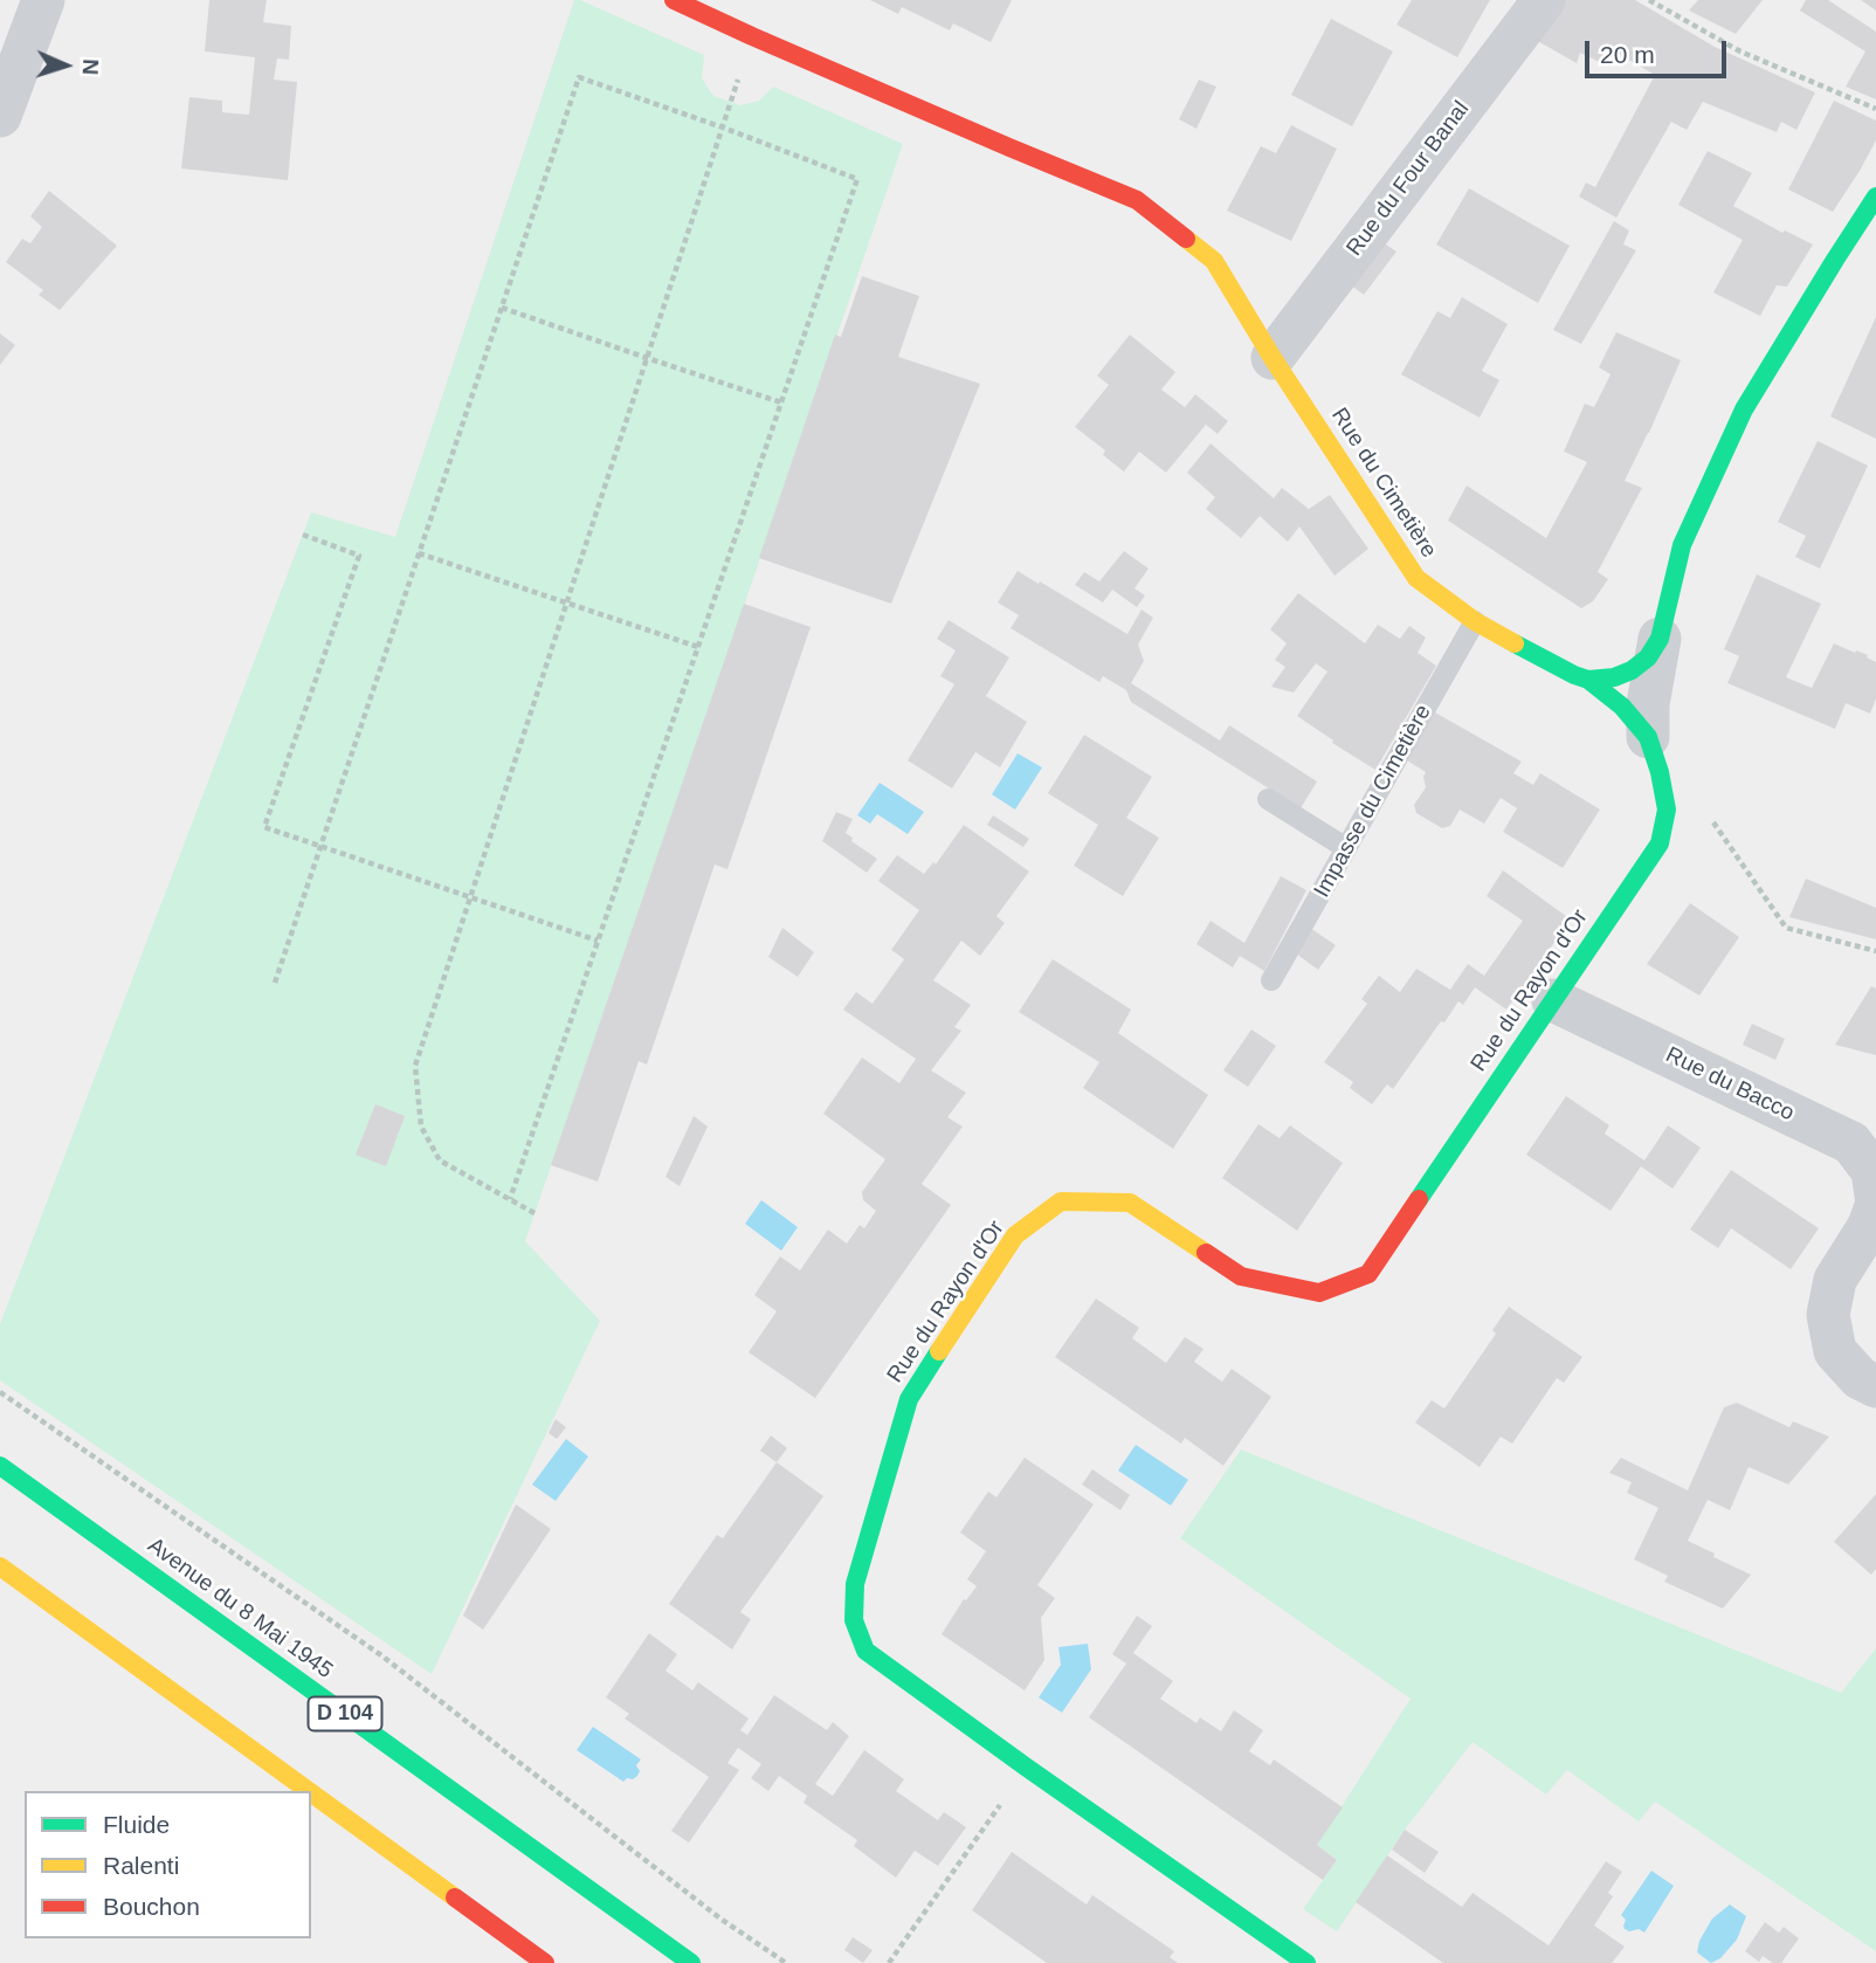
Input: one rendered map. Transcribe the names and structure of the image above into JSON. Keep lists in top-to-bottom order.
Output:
{
  "streets": {
    "street": [
      "Rue du Four Banal",
      "Rue du Cimetière",
      "Rue du Rayon d'Or",
      "Rue du Bacco",
      "Avenue du 8 Mai 1945",
      "D 104"
    ],
    "lane": ["Impasse du Cimetière"]
  },
  "crossings": [
    ["Rue du Four Banal", "Rue du Cimetière"],
    ["Rue du Cimetière", "Impasse du Cimetière"],
    ["Rue du Cimetière", "Rue du Rayon d'Or"],
    ["Rue du Rayon d'Or", "Rue du Bacco"]
  ],
  "legend": ["Fluide", "Ralenti", "Bouchon"],
  "scale_bar": "20 m",
  "north": "right"
}
